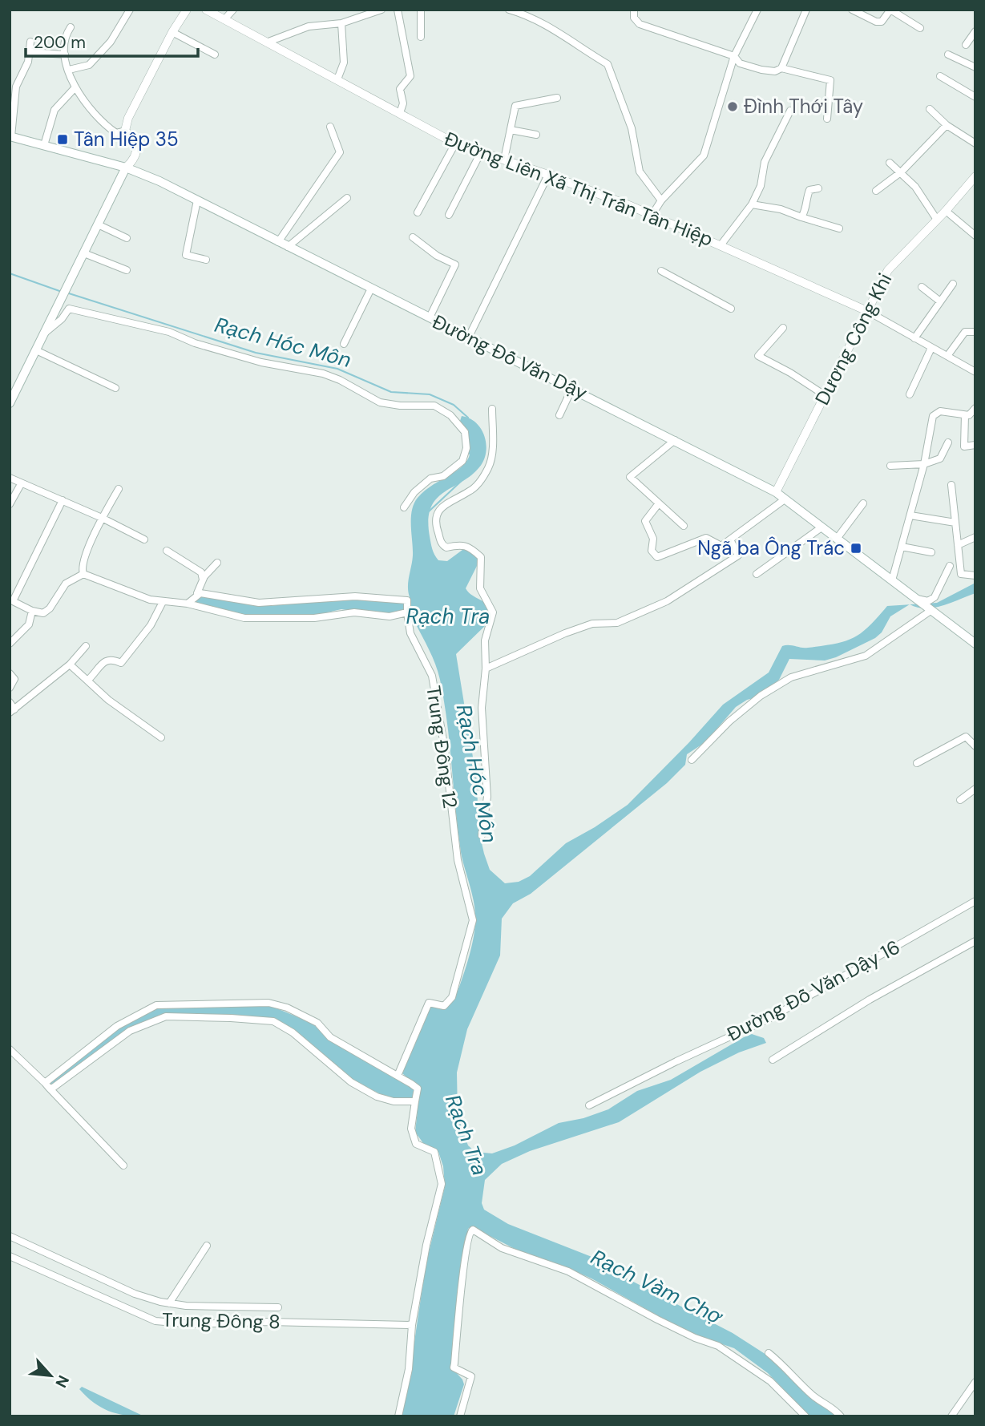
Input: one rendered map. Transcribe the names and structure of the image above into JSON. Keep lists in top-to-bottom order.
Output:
{
  "streets": {
    "main road": ["Đường Đỗ Văn Dậy"],
    "street": [
      "Đường Liên Xã Thị Trấn Tân Hiệp",
      "Dương Công Khi",
      "Trung Đông 12",
      "Đường Đỗ Văn Dậy 16",
      "Trung Đông 8"
    ]
  },
  "crossings": [
    ["Đường Liên Xã Thị Trấn Tân Hiệp", "Dương Công Khi"],
    ["Dương Công Khi", "Đường Đỗ Văn Dậy"]
  ],
  "water": ["Rạch Hóc Môn", "Rạch Tra", "Rạch Vàm Chợ"],
  "places": {
    "other": ["Đình Thới Tây"],
    "transit": ["Tân Hiệp 35", "Ngã ba Ông Trác"]
  },
  "scale_bar": "200 m",
  "north": "bottom right"
}
